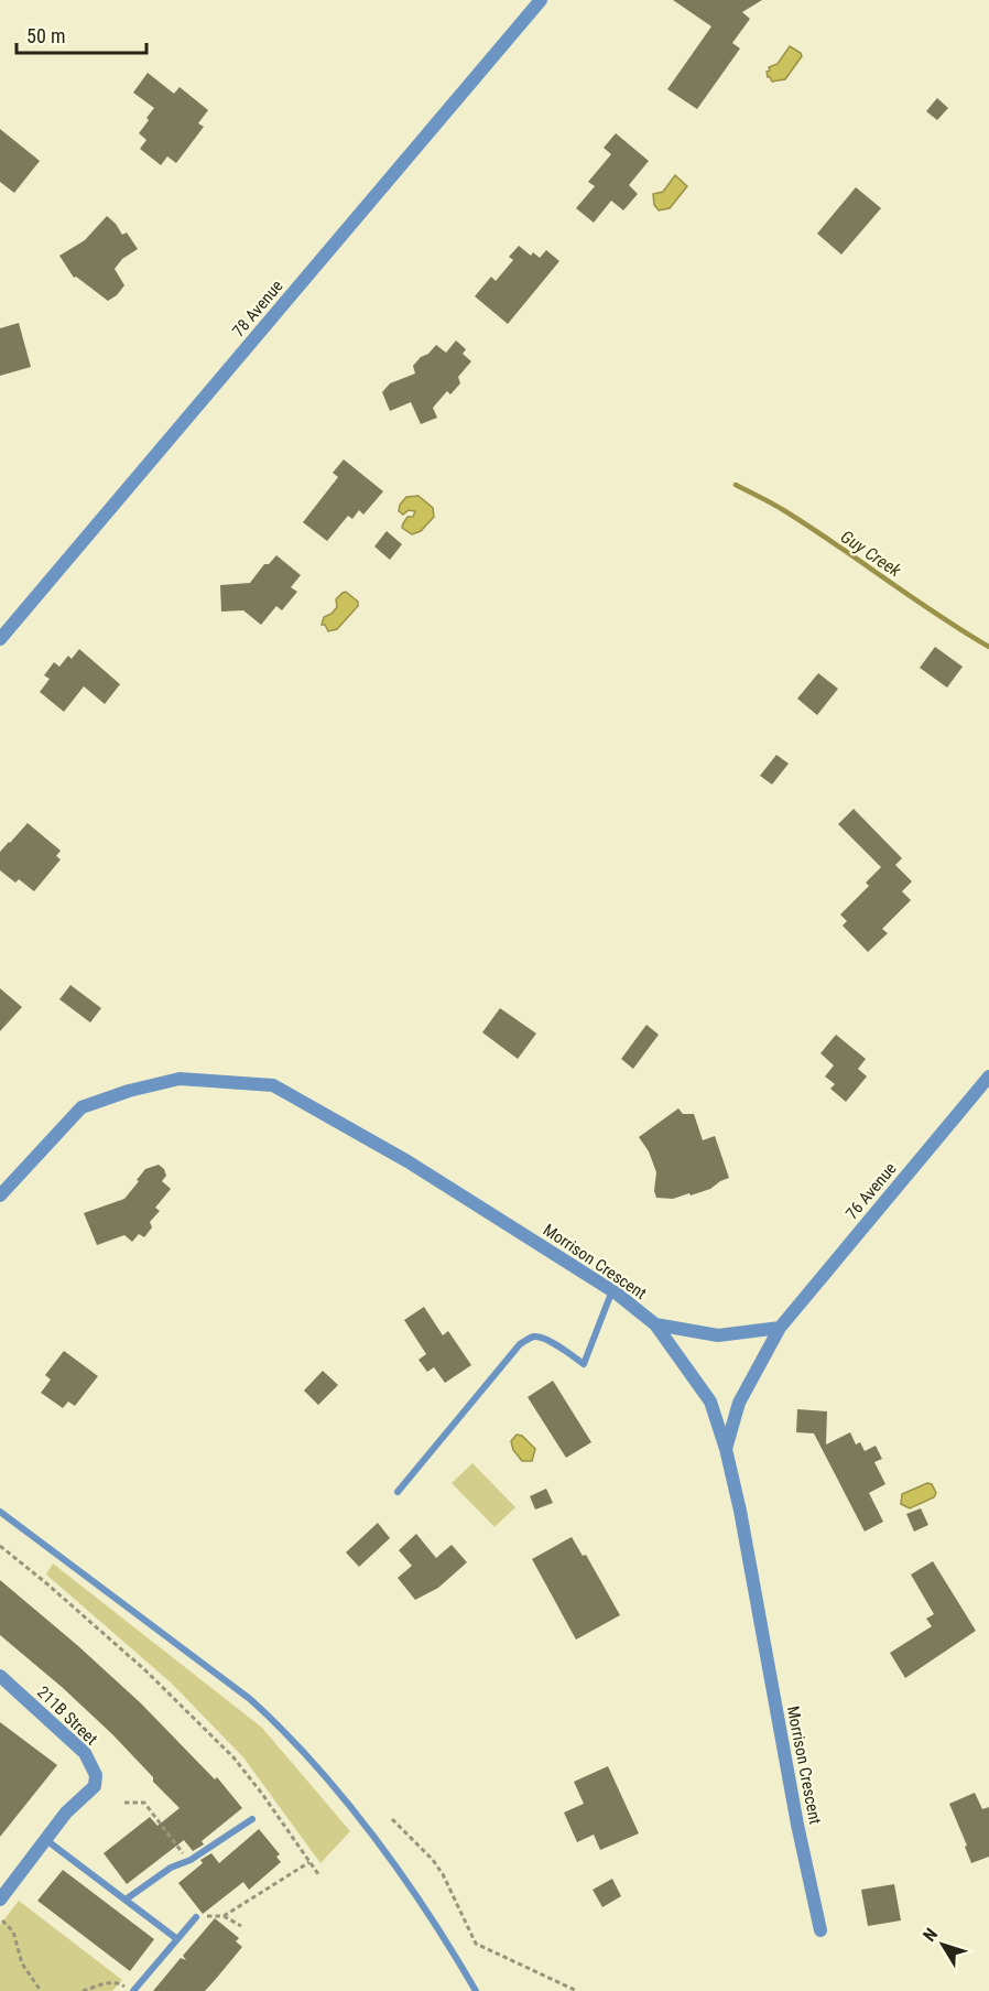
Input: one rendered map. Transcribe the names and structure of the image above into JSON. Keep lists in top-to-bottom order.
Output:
{
  "streets": {
    "street": [
      "78 Avenue",
      "76 Avenue",
      "Morrison Crescent",
      "211B Street"
    ]
  },
  "crossings": [
    ["76 Avenue", "Morrison Crescent"]
  ],
  "water": ["Guy Creek"],
  "scale_bar": "50 m",
  "north": "top left"
}
